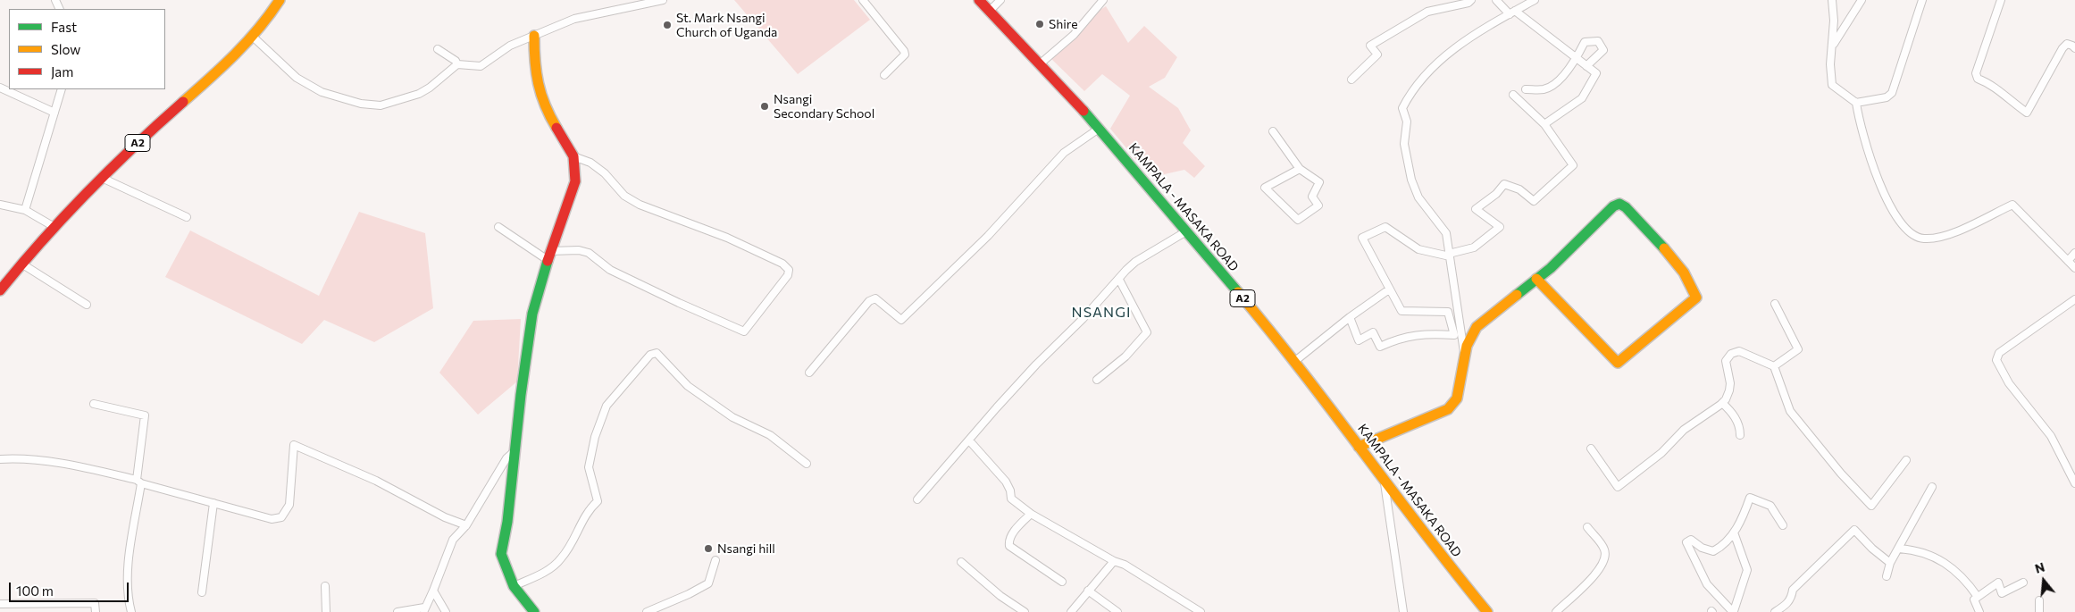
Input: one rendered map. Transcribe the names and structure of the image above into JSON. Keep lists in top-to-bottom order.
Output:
{
  "streets": {
    "street": ["A2", "KAMPALA - MASAKA ROAD"]
  },
  "districts": ["NSANGI"],
  "places": [
    "Shire",
    "St. Mark Nsangi Church of Uganda",
    "Nsangi Secondary School",
    "Nsangi hill"
  ],
  "legend": ["Fast", "Slow", "Jam"],
  "scale_bar": "100 m",
  "north": "top"
}
